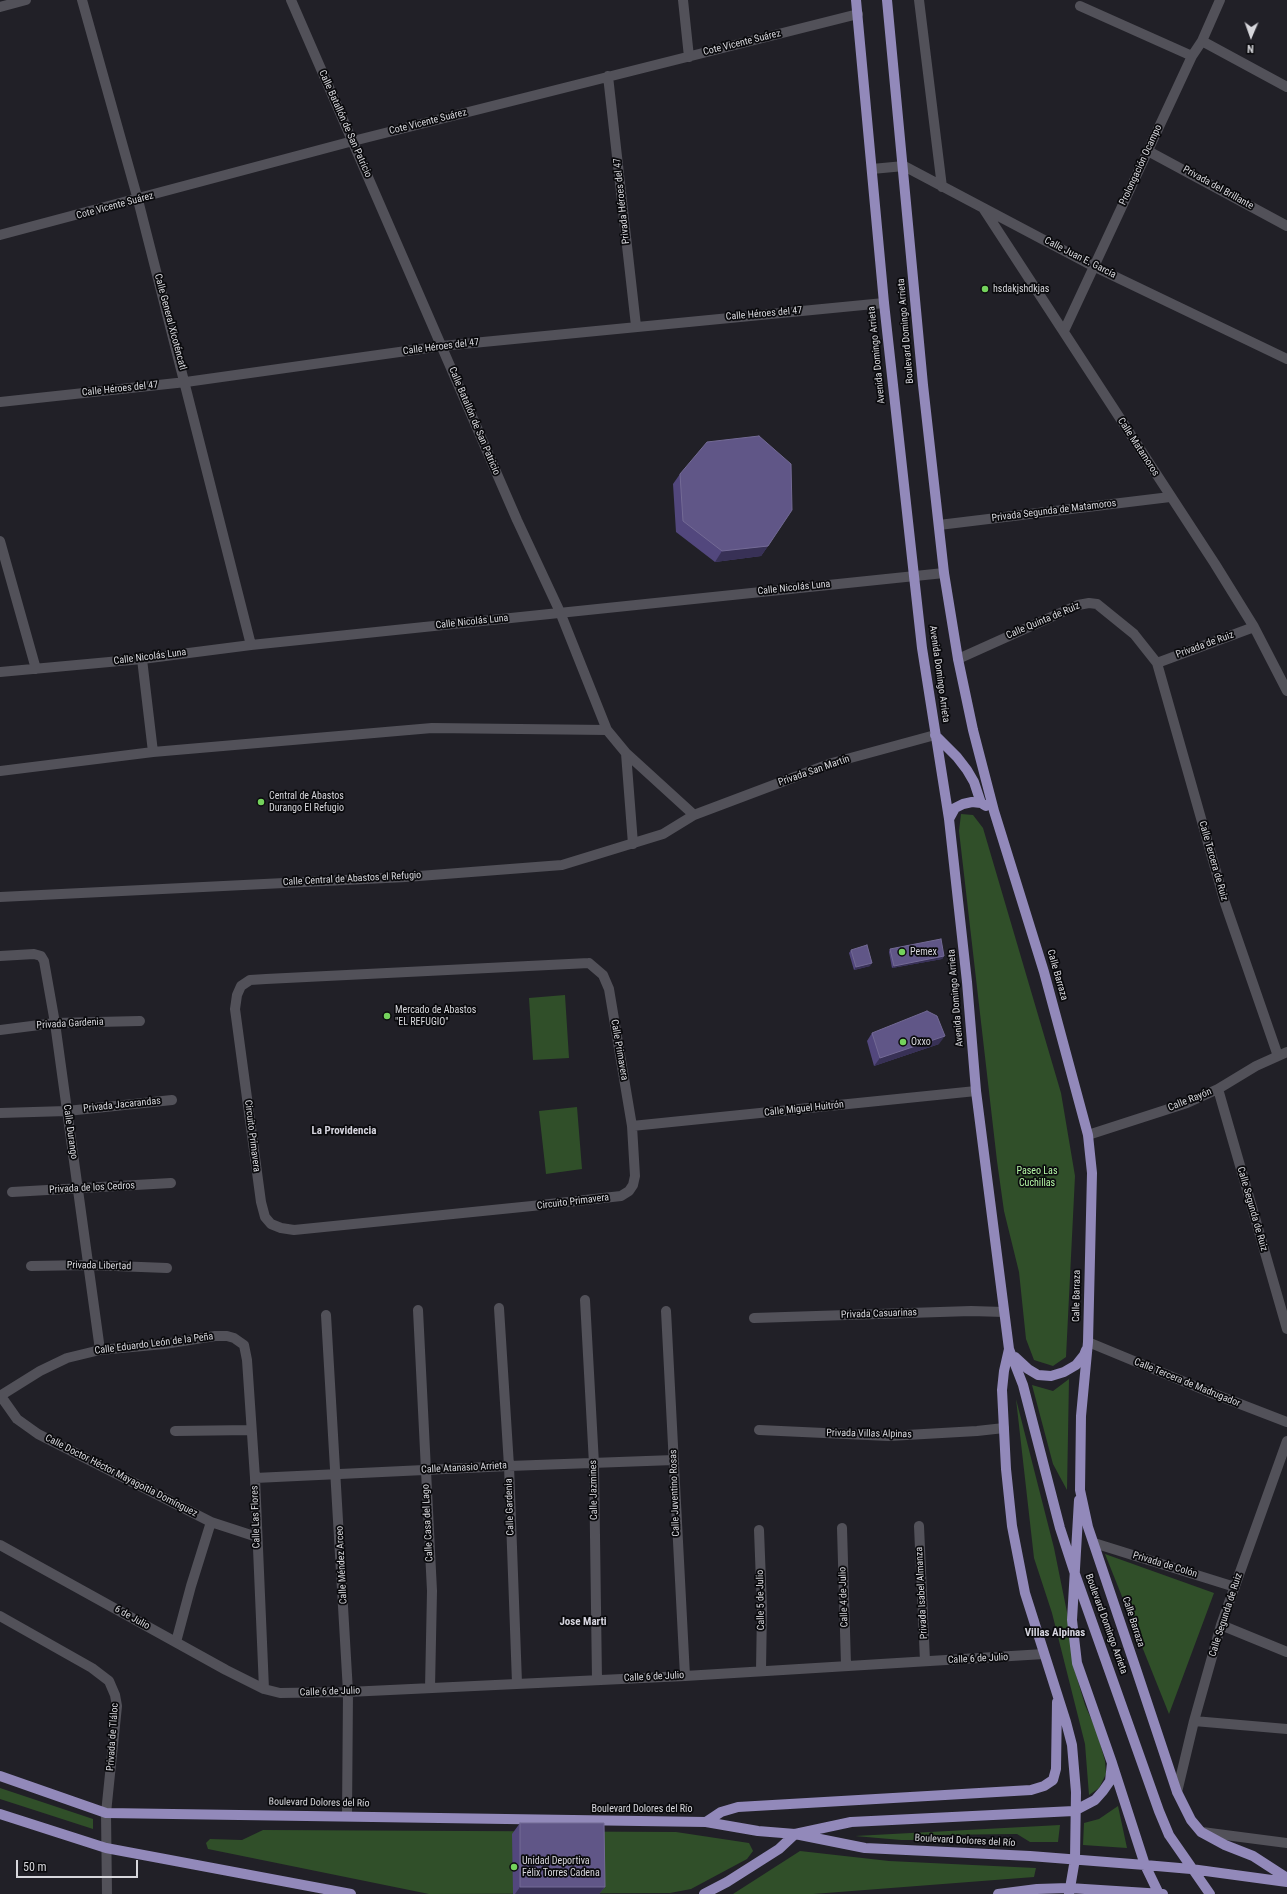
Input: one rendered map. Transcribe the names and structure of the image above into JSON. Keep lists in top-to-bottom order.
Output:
{
  "streets": {
    "main road": [
      "Boulevard Domingo Arrieta",
      "Avenida Domingo Arrieta",
      "Calle Barraza",
      "Boulevard Dolores del Río"
    ],
    "street": [
      "Cote Vicente Suárez",
      "Calle Batallón de San Patricio",
      "Prolongación Ocampo",
      "Privada del Brillante",
      "Privada Héroes del 47",
      "Calle Juan E. García",
      "Calle Héroes del 47",
      "Calle General Xicoténcatl",
      "Calle Matamoros",
      "Privada Segunda de Matamoros",
      "Calle Nicolás Luna",
      "Calle Quinta de Ruiz",
      "Privada de Ruiz",
      "Privada San Martín",
      "Calle Tercera de Ruiz",
      "Calle Central de Abastos el Refugio",
      "Privada Gardenia",
      "Calle Primavera",
      "Calle Rayón",
      "Privada Jacarandas",
      "Calle Miguel Huitrón",
      "Calle Durango",
      "Circuito Primavera",
      "Privada de los Cedros",
      "Calle Segunda de Ruiz",
      "Privada Libertad",
      "Privada Casuarinas",
      "Calle Eduardo León de la Peña",
      "Calle Tercera de Madrugador",
      "Privada Villas Alpinas",
      "Calle Atanasio Arrieta",
      "Calle Doctor Héctor Mayagoitia Domínguez",
      "Calle Jazmines",
      "Calle Juventino Rosas",
      "Calle Gardenia",
      "Calle Las Flores",
      "Calle Casa del Lago",
      "Calle Méndez Arceo",
      "Privada de Colón",
      "Privada Isabel Almanza",
      "Calle 4 de Julio",
      "Calle 5 de Julio",
      "6 de Julio",
      "Calle 6 de Julio",
      "Privada de Tláloc"
    ]
  },
  "crossings": [
    ["Cote Vicente Suárez", "Calle Batallón de San Patricio"],
    ["Cote Vicente Suárez", "Privada Héroes del 47"],
    ["Cote Vicente Suárez", "Calle General Xicoténcatl"],
    ["Cote Vicente Suárez", "Avenida Domingo Arrieta"],
    ["Calle Batallón de San Patricio", "Calle Héroes del 47"],
    ["Calle Batallón de San Patricio", "Calle Nicolás Luna"],
    ["Calle Batallón de San Patricio", "Privada San Martín"],
    ["Calle Batallón de San Patricio", "Calle Central de Abastos el Refugio"],
    ["Prolongación Ocampo", "Privada del Brillante"],
    ["Prolongación Ocampo", "Calle Juan E. García"],
    ["Prolongación Ocampo", "Calle Matamoros"],
    ["Privada Héroes del 47", "Calle Héroes del 47"],
    ["Calle Juan E. García", "Boulevard Domingo Arrieta"],
    ["Calle Juan E. García", "Calle Matamoros"],
    ["Calle Héroes del 47", "Calle General Xicoténcatl"],
    ["Calle Héroes del 47", "Avenida Domingo Arrieta"],
    ["Calle General Xicoténcatl", "Calle Nicolás Luna"],
    ["Boulevard Domingo Arrieta", "Avenida Domingo Arrieta"],
    ["Boulevard Domingo Arrieta", "Privada Segunda de Matamoros"],
    ["Boulevard Domingo Arrieta", "Calle Nicolás Luna"],
    ["Boulevard Domingo Arrieta", "Calle Quinta de Ruiz"],
    ["Boulevard Domingo Arrieta", "Calle Barraza"],
    ["Boulevard Domingo Arrieta", "Boulevard Dolores del Río"],
    ["Avenida Domingo Arrieta", "Calle Nicolás Luna"],
    ["Avenida Domingo Arrieta", "Privada San Martín"],
    ["Avenida Domingo Arrieta", "Calle Miguel Huitrón"],
    ["Avenida Domingo Arrieta", "Privada Casuarinas"],
    ["Calle Matamoros", "Privada Segunda de Matamoros"],
    ["Calle Matamoros", "Privada de Ruiz"],
    ["Calle Quinta de Ruiz", "Privada de Ruiz"],
    ["Calle Quinta de Ruiz", "Calle Tercera de Ruiz"],
    ["Calle Quinta de Ruiz", "Calle Barraza"],
    ["Privada de Ruiz", "Calle Tercera de Ruiz"],
    ["Privada San Martín", "Calle Central de Abastos el Refugio"],
    ["Calle Tercera de Ruiz", "Calle Rayón"],
    ["Calle Barraza", "Calle Rayón"],
    ["Calle Barraza", "Calle Segunda de Ruiz"],
    ["Calle Barraza", "Calle Tercera de Madrugador"],
    ["Calle Barraza", "Privada de Colón"],
    ["Privada Gardenia", "Calle Durango"],
    ["Calle Primavera", "Calle Miguel Huitrón"],
    ["Calle Primavera", "Circuito Primavera"],
    ["Calle Rayón", "Calle Segunda de Ruiz"],
    ["Privada Jacarandas", "Calle Durango"],
    ["Calle Miguel Huitrón", "Circuito Primavera"],
    ["Calle Durango", "Privada de los Cedros"],
    ["Calle Durango", "Privada Libertad"],
    ["Calle Durango", "Calle Eduardo León de la Peña"],
    ["Calle Segunda de Ruiz", "Privada de Colón"],
    ["Calle Eduardo León de la Peña", "Calle Doctor Héctor Mayagoitia Domínguez"],
    ["Calle Eduardo León de la Peña", "Calle Las Flores"],
    ["Calle Atanasio Arrieta", "Calle Jazmines"],
    ["Calle Atanasio Arrieta", "Calle Juventino Rosas"],
    ["Calle Atanasio Arrieta", "Calle Gardenia"],
    ["Calle Atanasio Arrieta", "Calle Las Flores"],
    ["Calle Atanasio Arrieta", "Calle Casa del Lago"],
    ["Calle Atanasio Arrieta", "Calle Méndez Arceo"],
    ["Calle Doctor Héctor Mayagoitia Domínguez", "Calle Las Flores"],
    ["Calle Jazmines", "Calle 6 de Julio"],
    ["Calle Juventino Rosas", "Calle 6 de Julio"],
    ["Calle Gardenia", "Calle 6 de Julio"],
    ["Calle Las Flores", "6 de Julio"],
    ["Calle Las Flores", "Calle 6 de Julio"],
    ["Calle Casa del Lago", "Calle 6 de Julio"],
    ["Calle Méndez Arceo", "Calle 6 de Julio"],
    ["Calle Méndez Arceo", "Boulevard Dolores del Río"],
    ["Privada Isabel Almanza", "Calle 6 de Julio"],
    ["Calle 4 de Julio", "Calle 6 de Julio"],
    ["Calle 5 de Julio", "Calle 6 de Julio"],
    ["6 de Julio", "Calle 6 de Julio"],
    ["Privada de Tláloc", "Boulevard Dolores del Río"]
  ],
  "districts": ["La Providencia", "Jose Marti", "Villas Alpinas"],
  "parks": ["Paseo Las Cuchillas"],
  "places": [
    "hsdakjshdkjas",
    "Central de Abastos Durango El Refugio",
    "Pemex",
    "Mercado de Abastos \"EL REFUGIO\"",
    "Oxxo",
    "Unidad Deportiva Félix Torres Cadena"
  ],
  "scale_bar": "50 m",
  "north": "bottom"
}
